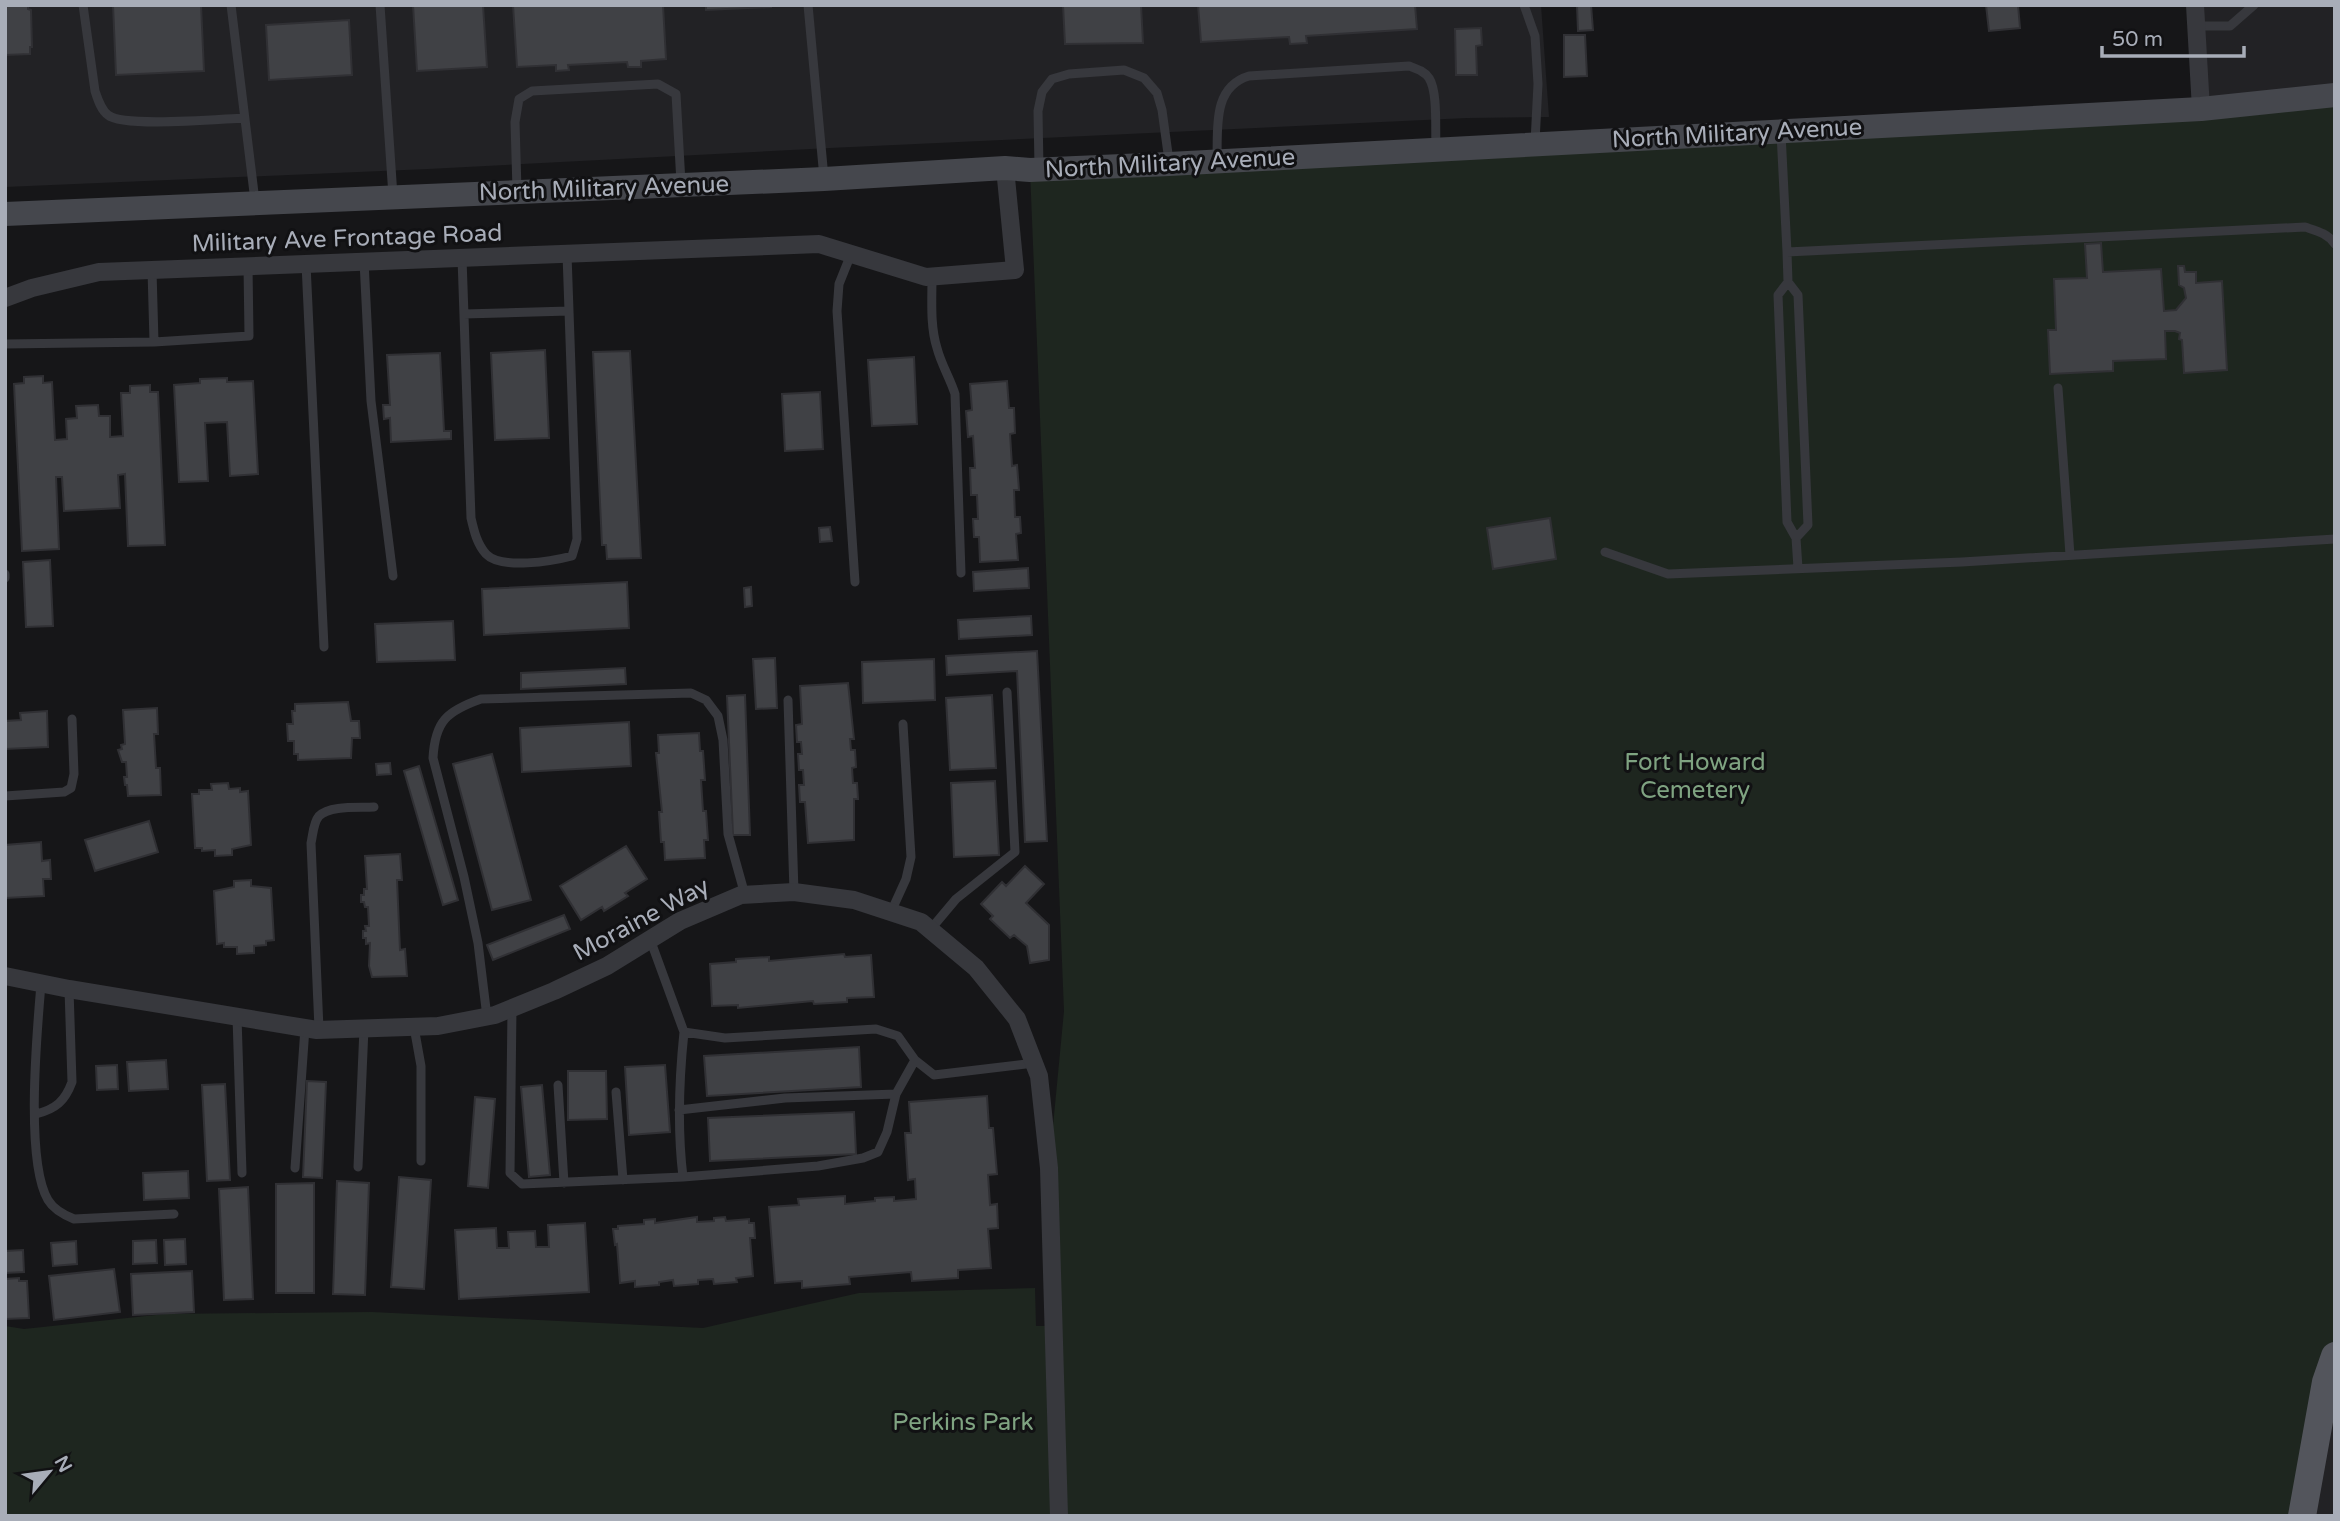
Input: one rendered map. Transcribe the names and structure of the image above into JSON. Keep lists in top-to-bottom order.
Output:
{
  "streets": {
    "main road": ["North Military Avenue"],
    "street": ["Military Ave Frontage Road", "Moraine Way"]
  },
  "crossings": [
    ["North Military Avenue", "Military Ave Frontage Road"]
  ],
  "parks": ["Fort Howard Cemetery", "Perkins Park"],
  "scale_bar": "50 m",
  "north": "top right"
}
